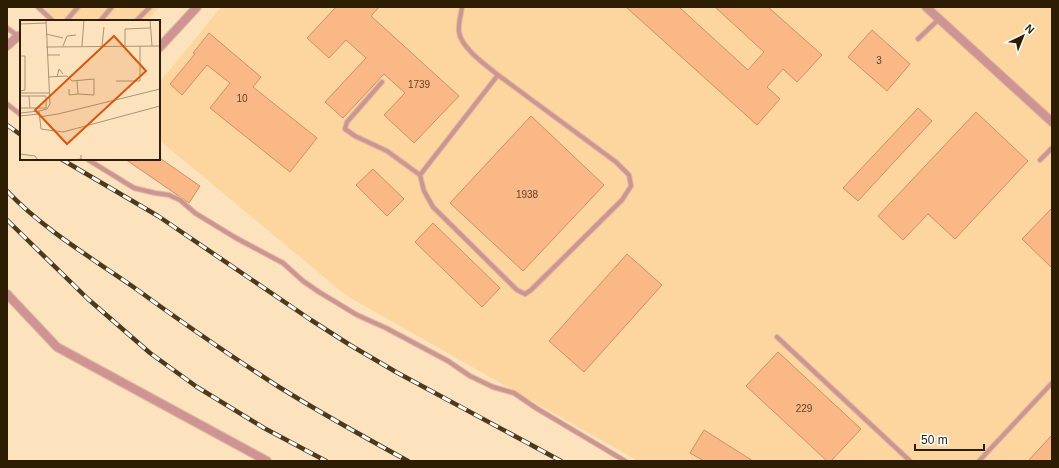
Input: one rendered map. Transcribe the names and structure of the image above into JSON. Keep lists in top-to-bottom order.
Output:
{
  "house_numbers": [
    "3",
    "1739",
    "10",
    "1938",
    "229"
  ],
  "scale_bar": "50 m",
  "north": "top right"
}
